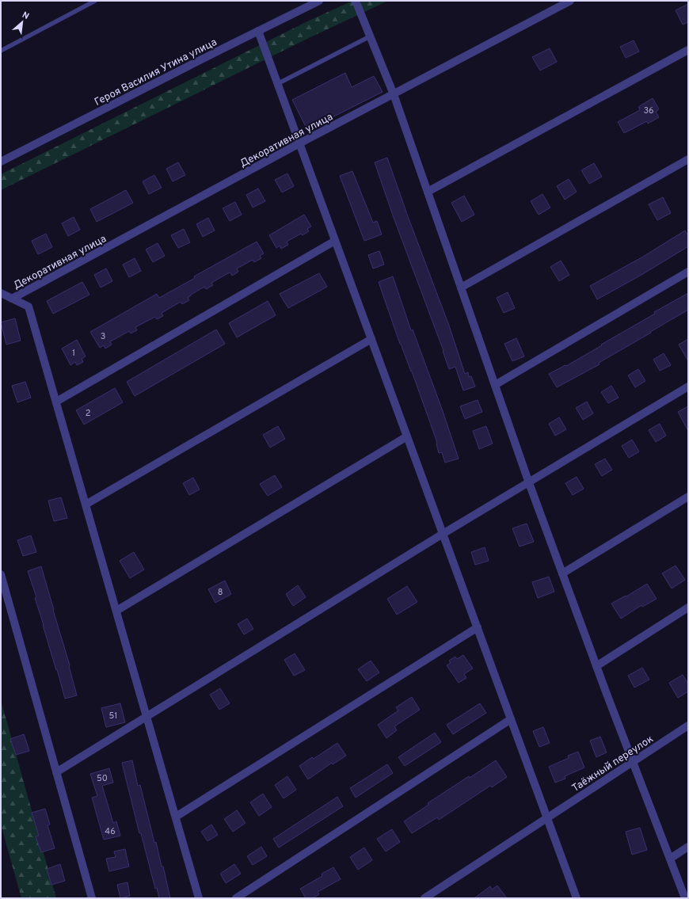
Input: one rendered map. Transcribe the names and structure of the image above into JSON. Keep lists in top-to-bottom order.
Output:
{
  "streets": {
    "street": ["Героя Василия Утина улица", "Декоративная улица", "Таёжный переулок"]
  },
  "house_numbers": [
    "36",
    "3",
    "1",
    "2",
    "8",
    "51",
    "50",
    "46"
  ],
  "north": "top right"
}
